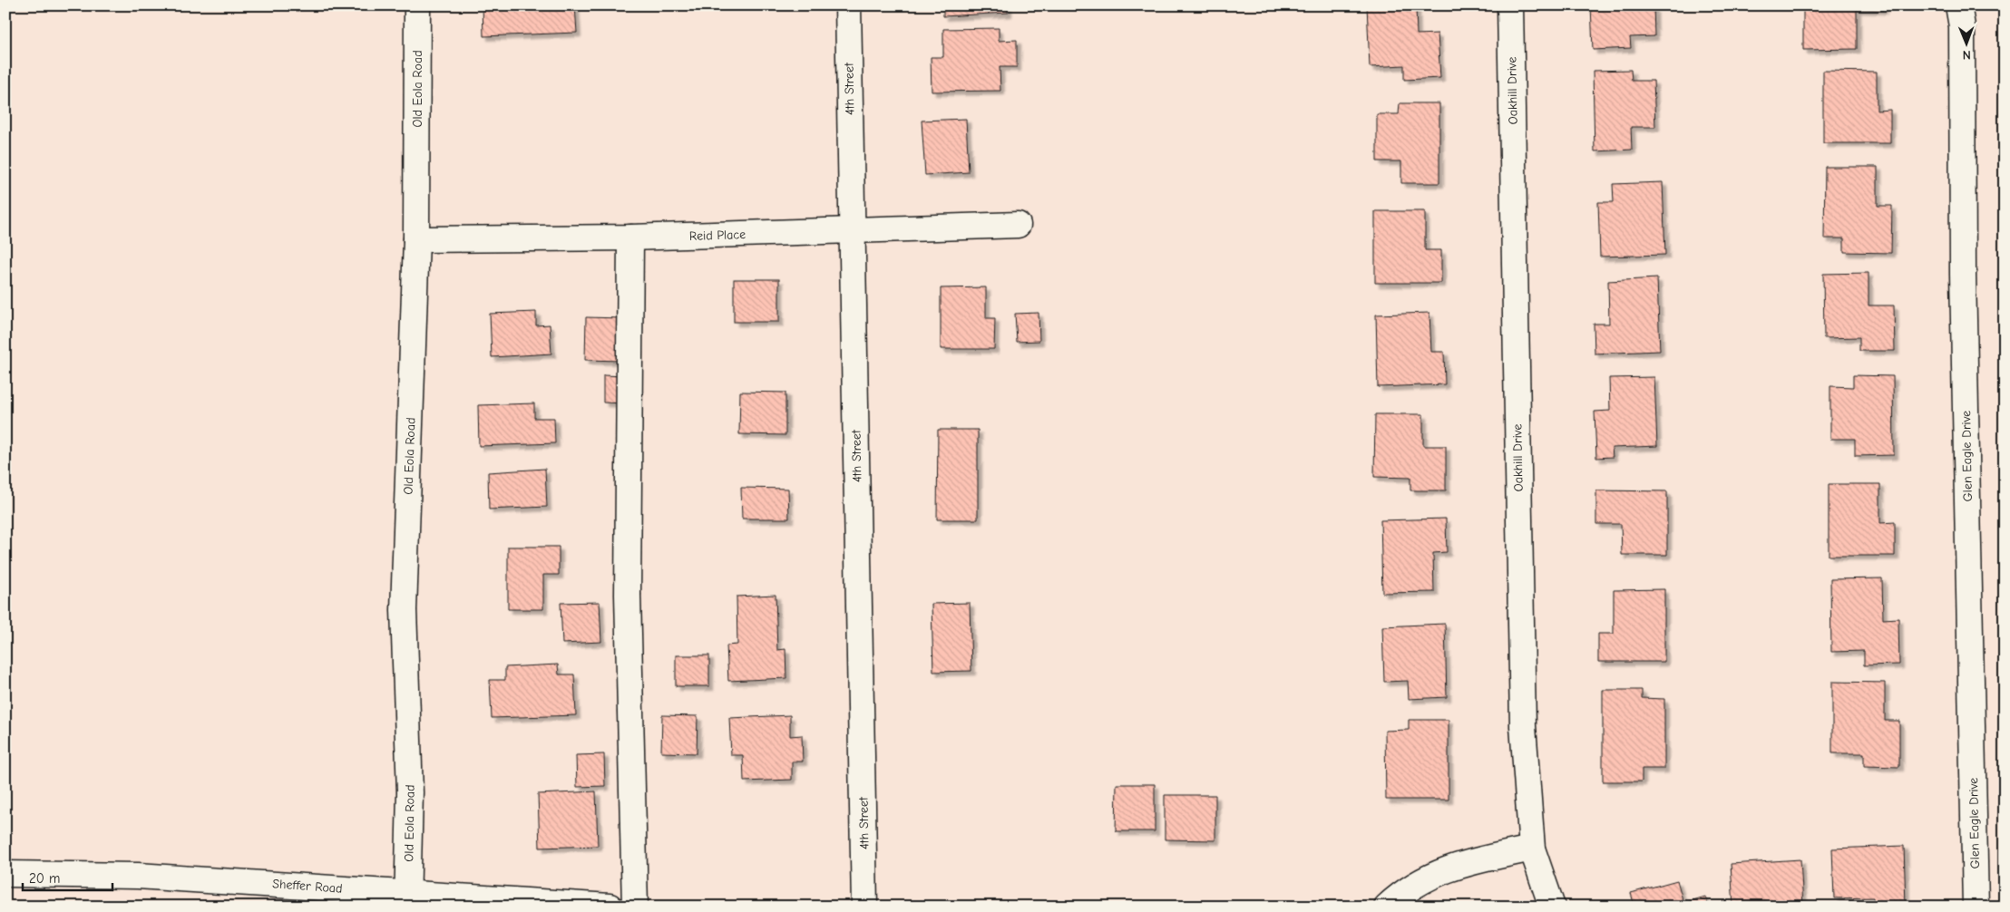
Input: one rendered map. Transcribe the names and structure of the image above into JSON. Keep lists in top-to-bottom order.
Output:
{
  "streets": {
    "street": [
      "Old Eola Road",
      "4th Street",
      "Oakhill Drive",
      "Reid Place",
      "Glen Eagle Drive",
      "Sheffer Road"
    ]
  },
  "crossings": [
    ["Old Eola Road", "Reid Place"],
    ["Old Eola Road", "Sheffer Road"],
    ["4th Street", "Reid Place"]
  ],
  "scale_bar": "20 m",
  "north": "bottom"
}
